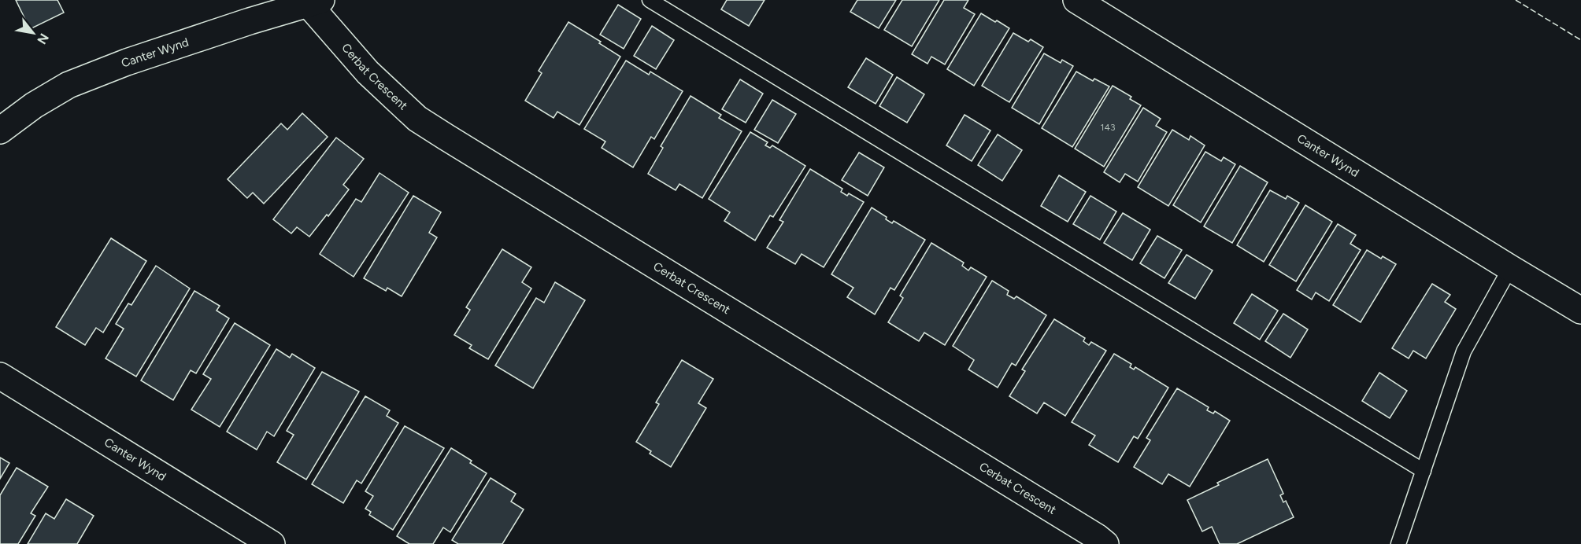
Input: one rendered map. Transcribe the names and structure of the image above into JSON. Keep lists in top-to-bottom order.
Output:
{
  "streets": {
    "street": ["Canter Wynd", "Cerbat Crescent"]
  },
  "crossings": [
    ["Canter Wynd", "Cerbat Crescent"]
  ],
  "house_numbers": ["143"],
  "north": "bottom right"
}
